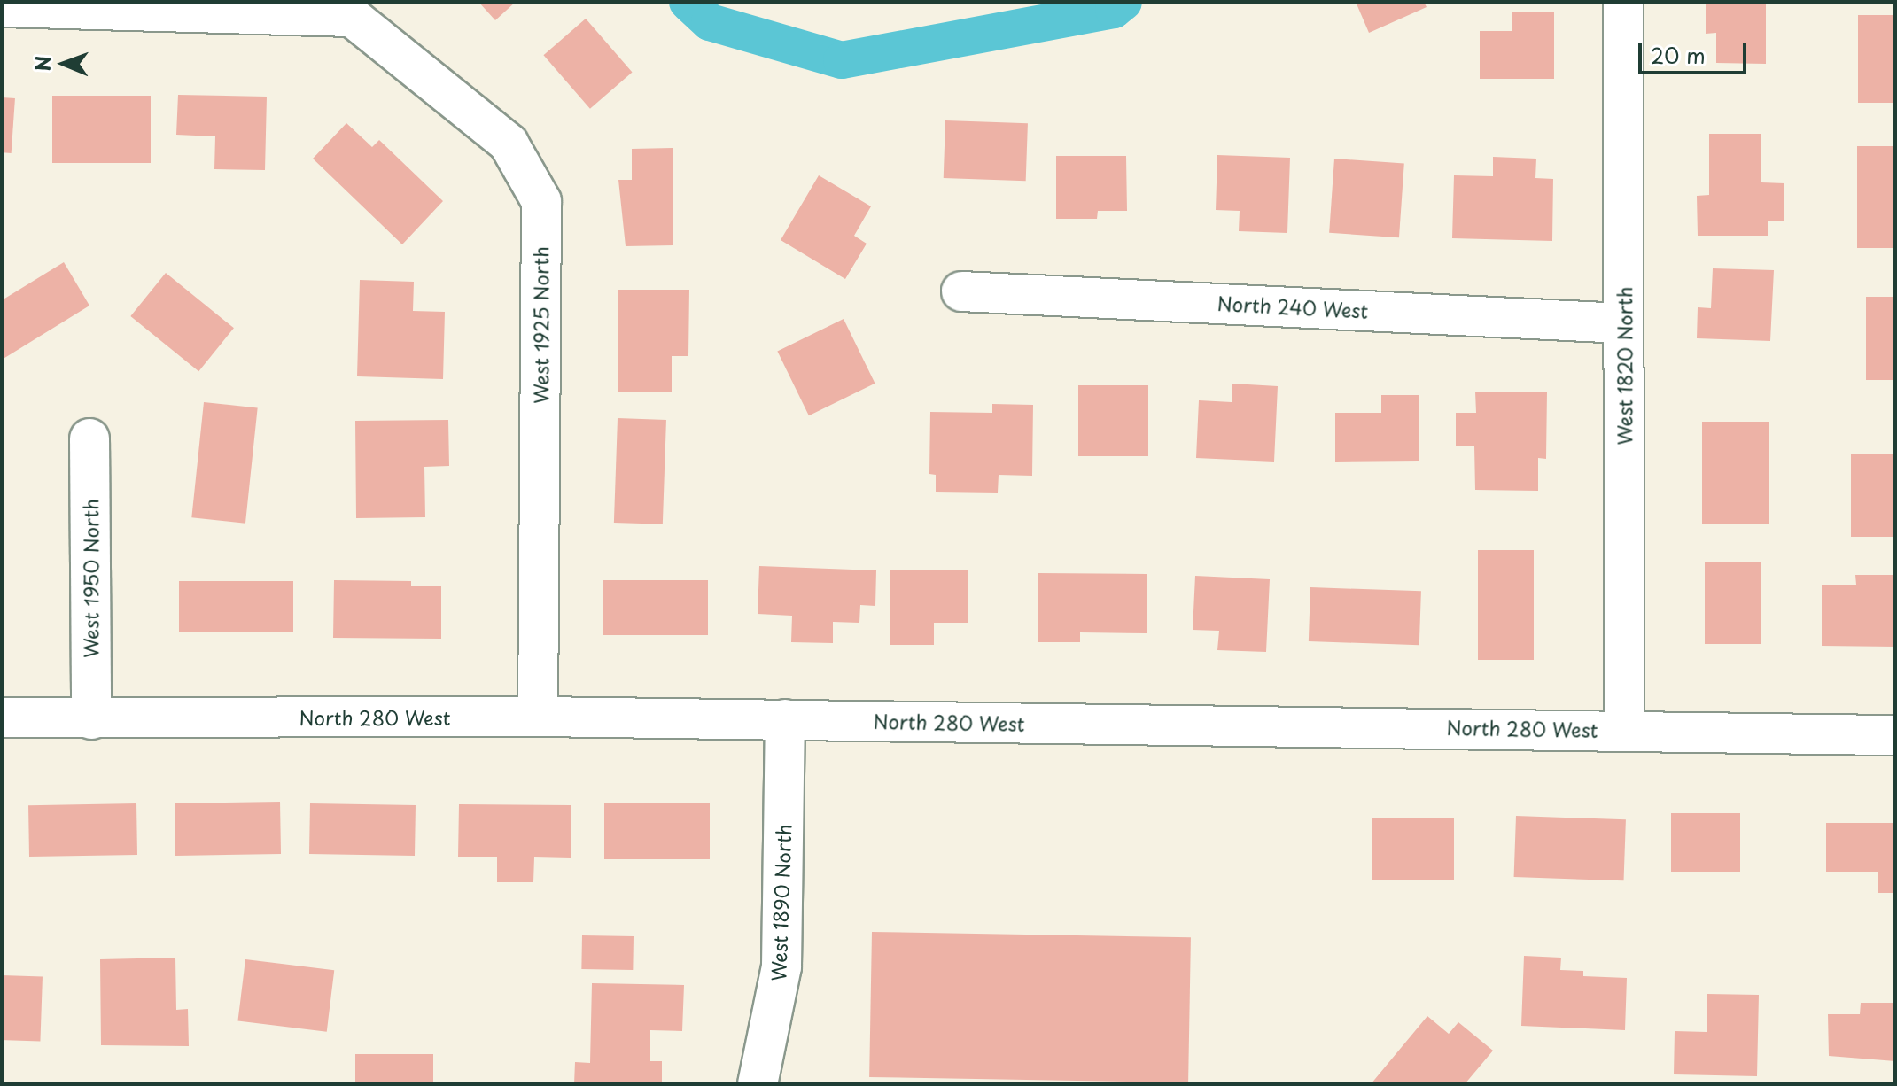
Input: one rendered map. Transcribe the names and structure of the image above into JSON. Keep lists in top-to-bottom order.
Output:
{
  "streets": {
    "street": [
      "North 240 West",
      "West 1925 North",
      "West 1820 North",
      "West 1950 North",
      "North 280 West",
      "West 1890 North"
    ]
  },
  "crossings": [
    ["North 240 West", "West 1820 North"],
    ["West 1925 North", "North 280 West"],
    ["West 1820 North", "North 280 West"],
    ["West 1950 North", "North 280 West"],
    ["North 280 West", "West 1890 North"]
  ],
  "scale_bar": "20 m",
  "north": "left"
}
